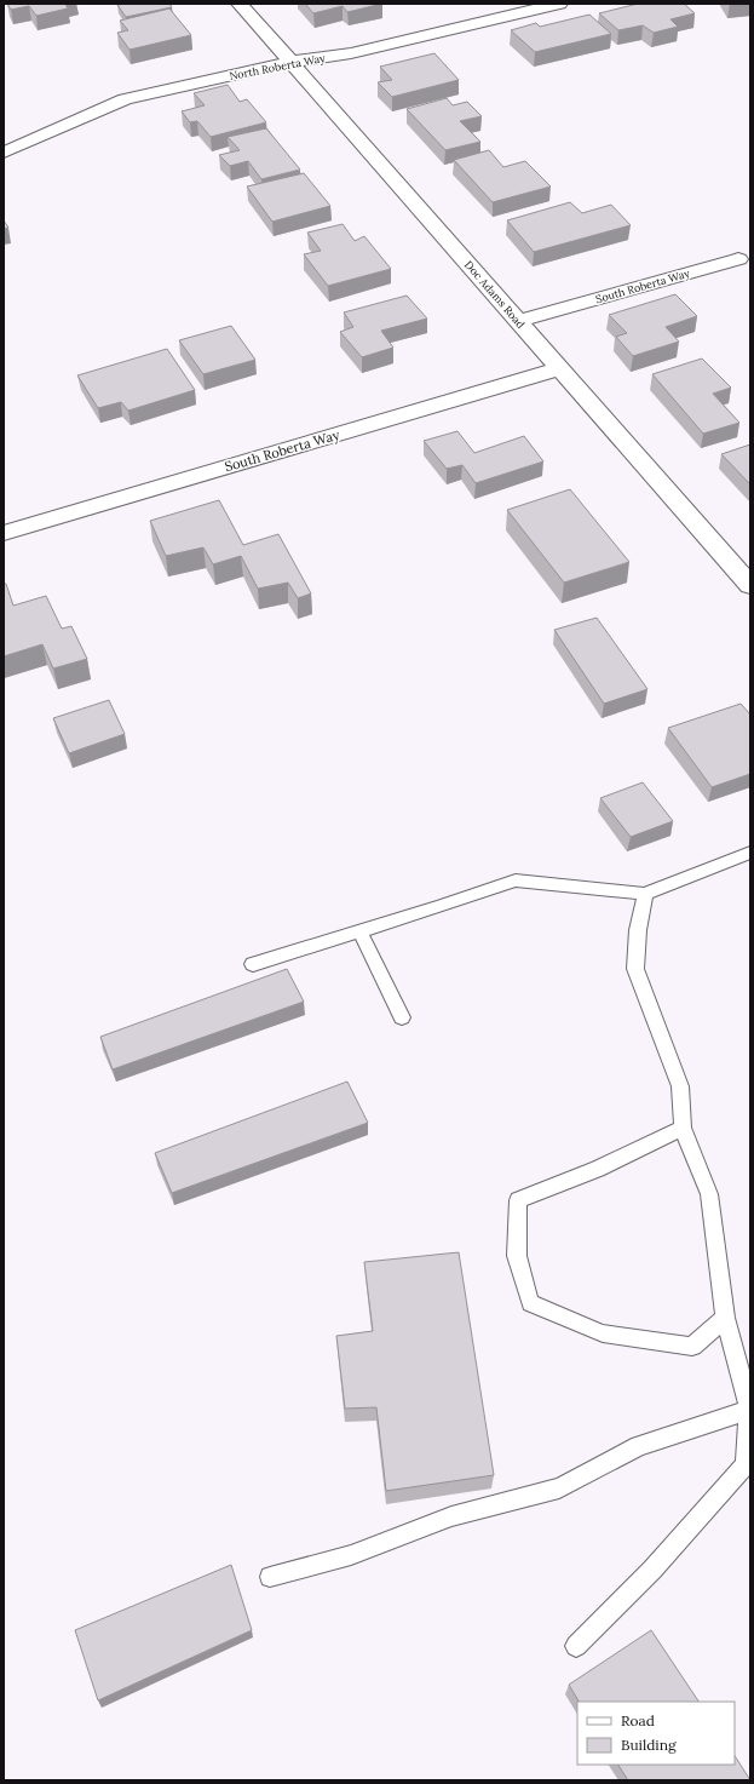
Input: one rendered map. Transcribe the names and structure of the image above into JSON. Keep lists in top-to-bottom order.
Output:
{
  "streets": {
    "street": ["North Roberta Way", "South Roberta Way", "Doc Adams Road"]
  },
  "crossings": [
    ["North Roberta Way", "Doc Adams Road"],
    ["South Roberta Way", "Doc Adams Road"]
  ],
  "legend": ["Road", "Building"]
}
